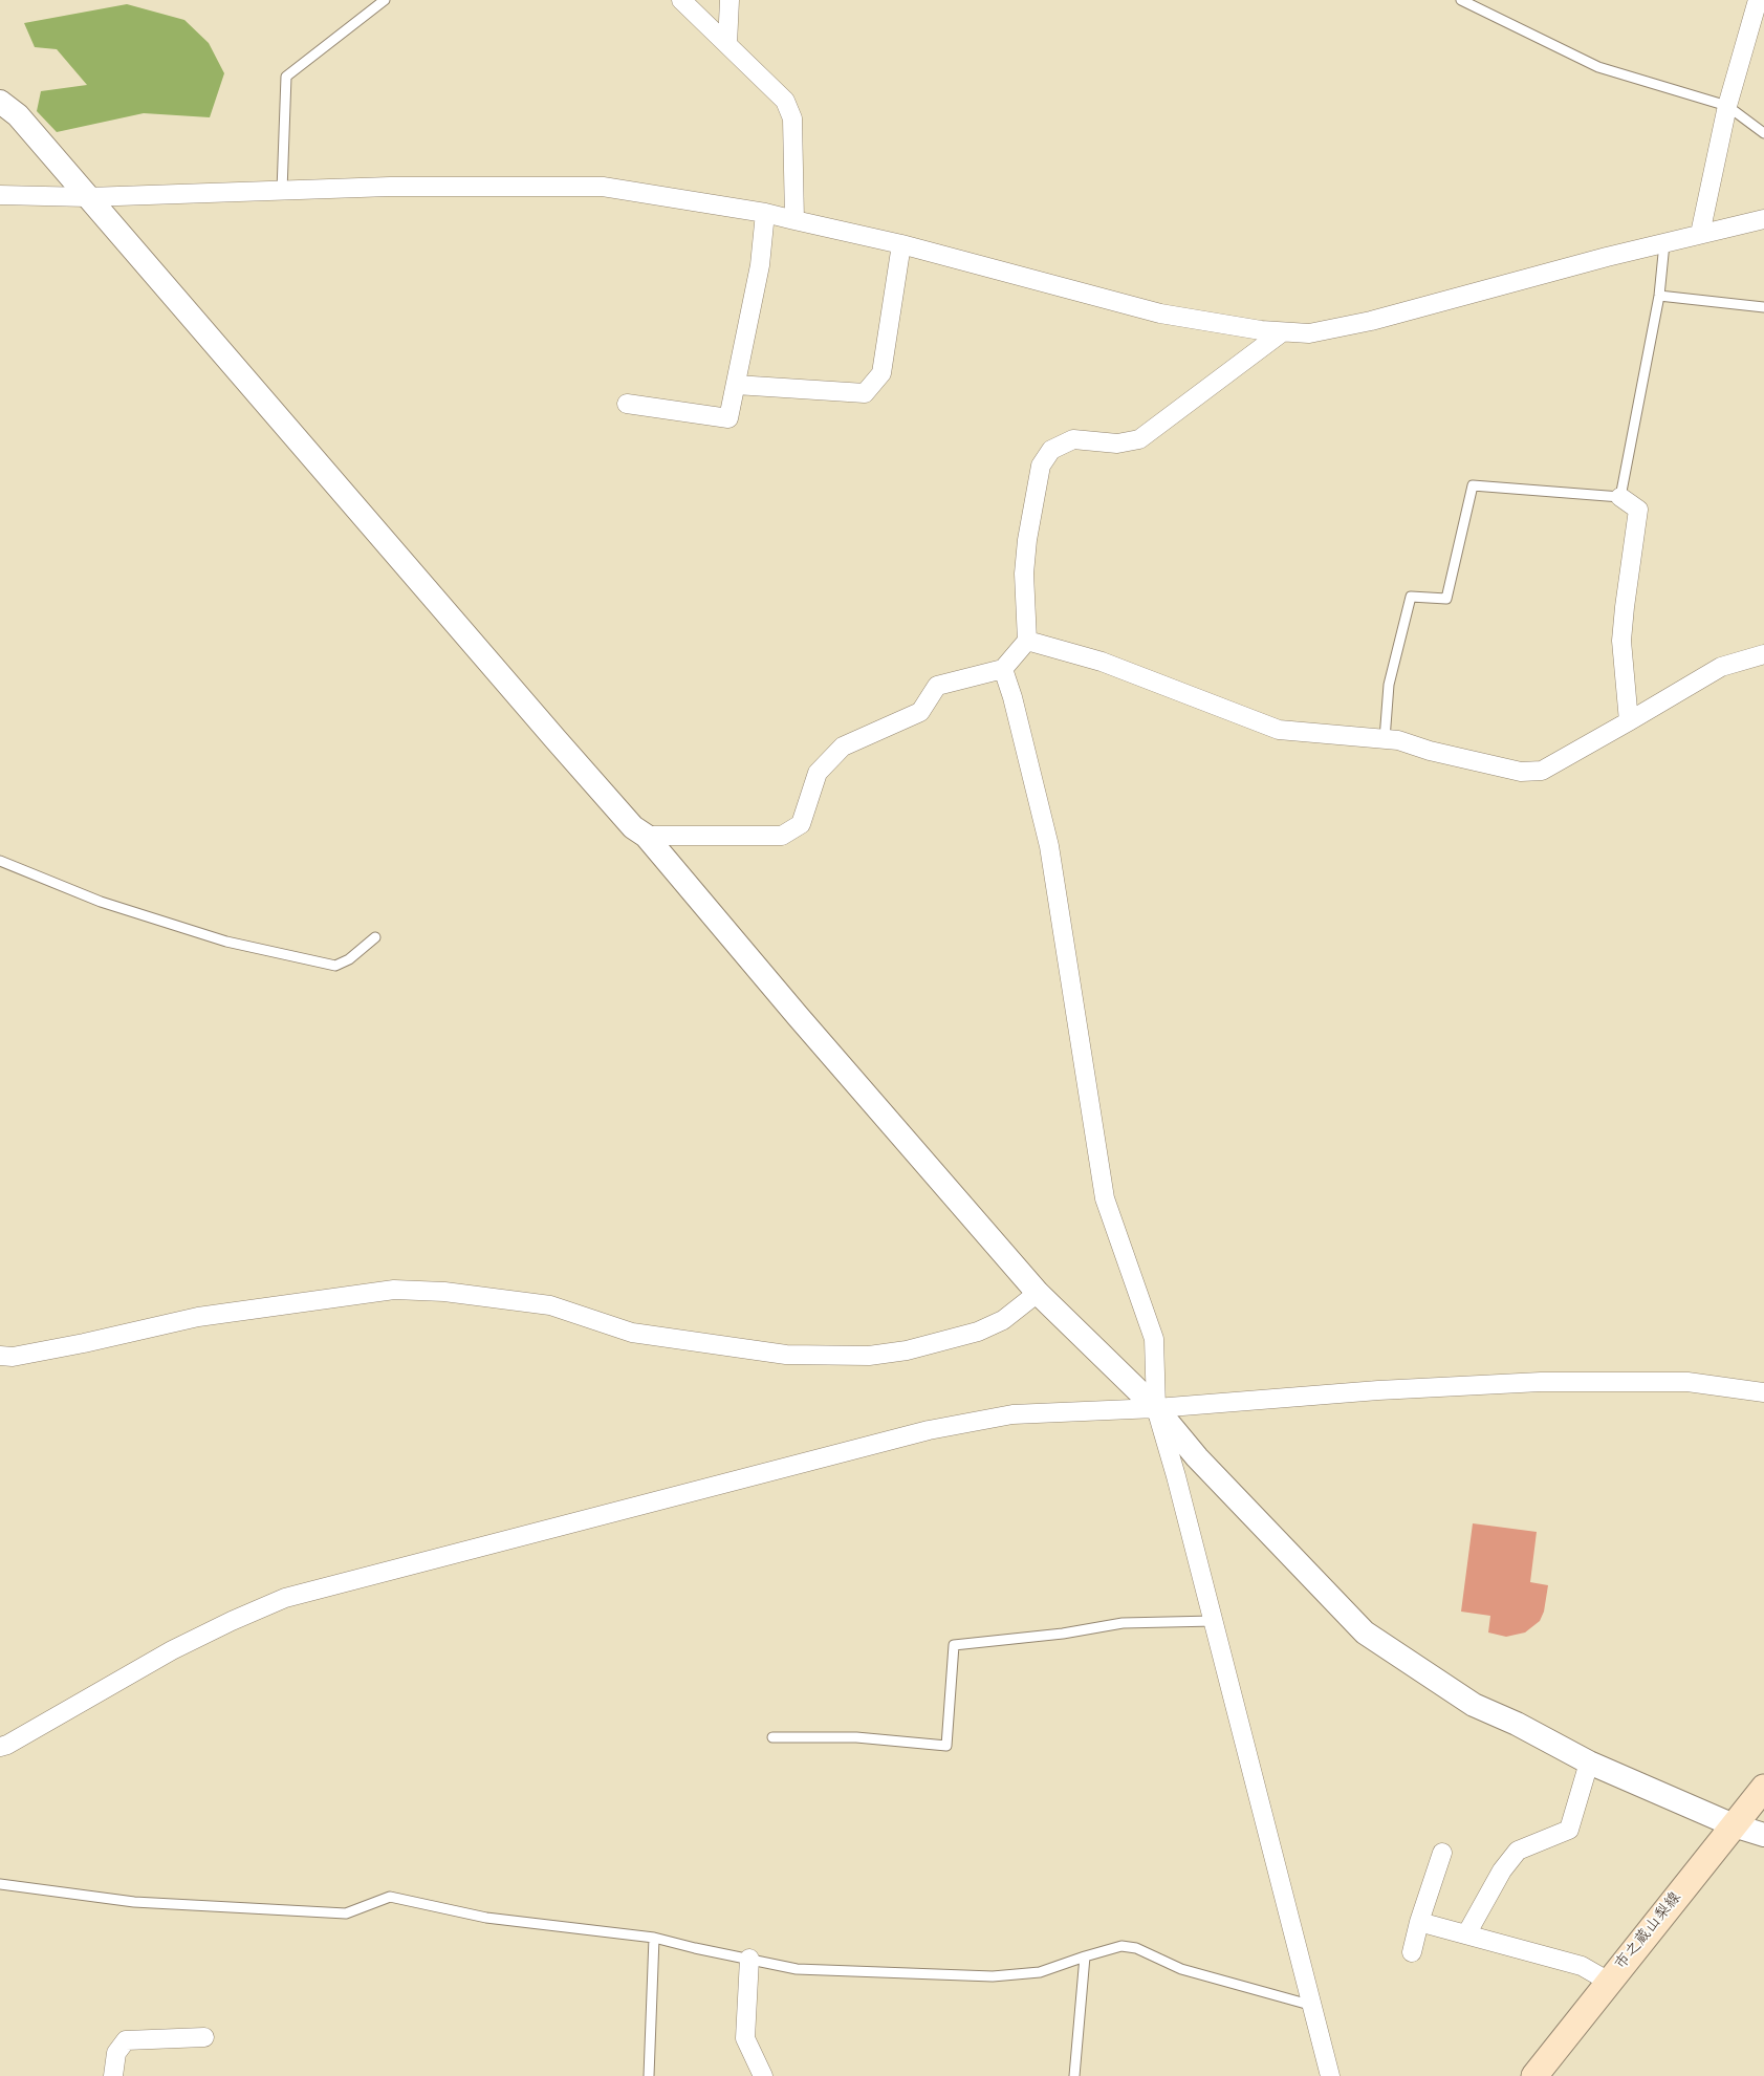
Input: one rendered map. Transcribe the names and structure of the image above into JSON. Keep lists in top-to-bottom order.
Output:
{
  "streets": {
    "main road": ["市之蔵山梨線"]
  }
}
